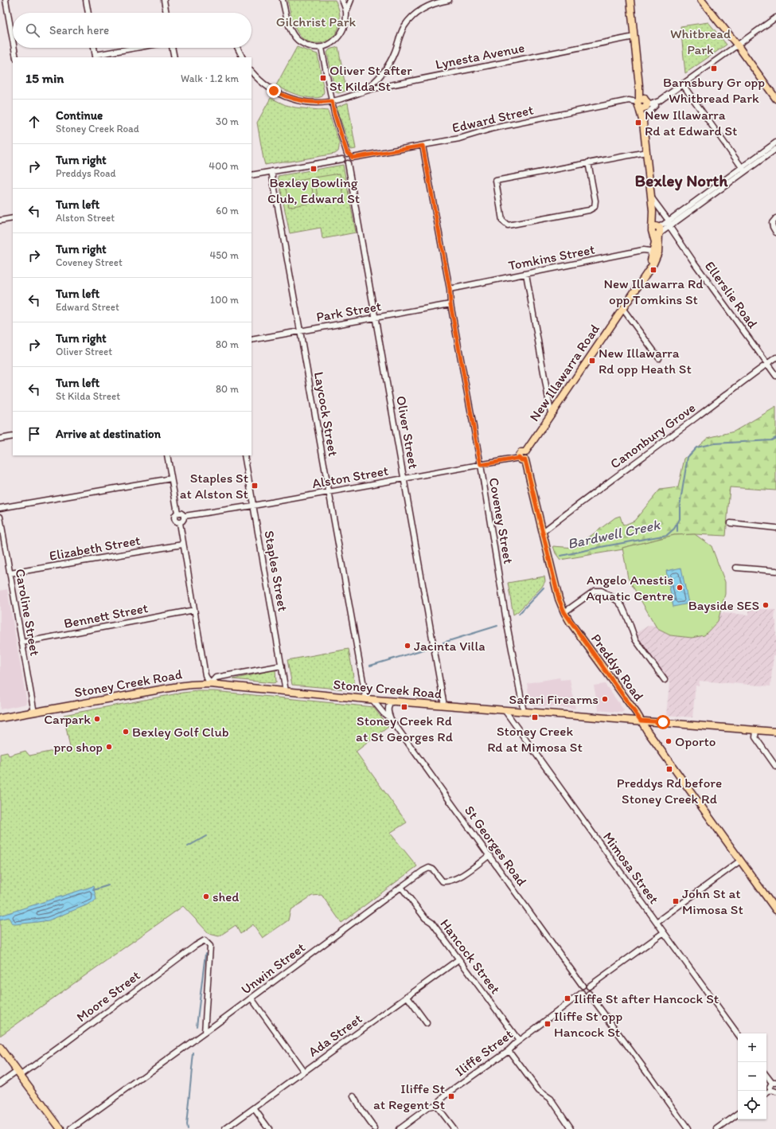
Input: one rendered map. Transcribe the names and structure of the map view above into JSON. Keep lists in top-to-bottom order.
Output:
{
  "streets": {
    "main road": ["New Illawarra Road", "Preddys Road", "Stoney Creek Road"],
    "street": [
      "Lynesta Avenue",
      "Edward Street",
      "Tomkins Street",
      "Ellerslie Road",
      "Park Street",
      "Laycock Street",
      "Oliver Street",
      "Canonbury Grove",
      "Alston Street",
      "Coveney Street",
      "Elizabeth Street",
      "Staples Street",
      "Caroline Street",
      "Bennett Street",
      "St Georges Road",
      "Mimosa Street",
      "Hancock Street",
      "Unwin Street",
      "Moore Street",
      "Ada Street",
      "Iliffe Street"
    ]
  },
  "crossings": [
    ["Lynesta Avenue", "New Illawarra Road"],
    ["Edward Street", "New Illawarra Road"],
    ["Edward Street", "Oliver Street"],
    ["Edward Street", "Coveney Street"],
    ["Tomkins Street", "New Illawarra Road"],
    ["Tomkins Street", "Coveney Street"],
    ["Ellerslie Road", "Canonbury Grove"],
    ["Park Street", "Laycock Street"],
    ["Park Street", "Oliver Street"],
    ["Park Street", "Coveney Street"],
    ["New Illawarra Road", "Preddys Road"],
    ["Laycock Street", "Alston Street"],
    ["Laycock Street", "Stoney Creek Road"],
    ["Oliver Street", "Alston Street"],
    ["Oliver Street", "Stoney Creek Road"],
    ["Canonbury Grove", "Preddys Road"],
    ["Alston Street", "Coveney Street"],
    ["Alston Street", "Staples Street"],
    ["Alston Street", "Preddys Road"],
    ["Coveney Street", "Stoney Creek Road"],
    ["Elizabeth Street", "Caroline Street"],
    ["Staples Street", "Stoney Creek Road"],
    ["Caroline Street", "Bennett Street"],
    ["Caroline Street", "Stoney Creek Road"],
    ["Preddys Road", "Stoney Creek Road"],
    ["Stoney Creek Road", "St Georges Road"],
    ["Stoney Creek Road", "Mimosa Street"],
    ["St Georges Road", "Unwin Street"],
    ["St Georges Road", "Iliffe Street"],
    ["Hancock Street", "Unwin Street"],
    ["Hancock Street", "Ada Street"],
    ["Hancock Street", "Iliffe Street"],
    ["Unwin Street", "Moore Street"]
  ],
  "districts": ["Bexley North"],
  "water": ["Bardwell Creek"],
  "parks": ["Gilchrist Park", "Whitbread Park"],
  "places": {
    "transit": [
      "Barnsbury Gr opp Whitbread Park",
      "Oliver St after St Kilda St",
      "New Illawarra Rd at Edward St",
      "Bexley Bowling Club, Edward St",
      "New Illawarra Rd opp Tomkins St",
      "New Illawarra Rd opp Heath St",
      "Staples St at Alston St",
      "Stoney Creek Rd at St Georges Rd",
      "Stoney Creek Rd at Mimosa St",
      "Preddys Rd before Stoney Creek Rd",
      "John St at Mimosa St",
      "Iliffe St after Hancock St",
      "Iliffe St opp Hancock St",
      "Iliffe St at Regent St"
    ],
    "other": [
      "Angelo Anestis Aquatic Centre",
      "Bayside SES",
      "Jacinta Villa",
      "Safari Firearms",
      "Carpark",
      "Bexley Golf Club",
      "Oporto",
      "pro shop",
      "shed"
    ]
  },
  "page": {
    "search": "Search here",
    "heading": ["15 min", "Walk · 1.2 km"],
    "list": [
      ["Continue", "Stoney Creek Road", "30 m"],
      ["Turn right", "Preddys Road", "400 m"],
      ["Turn left", "Alston Street", "60 m"],
      ["Turn right", "Coveney Street", "450 m"],
      ["Turn left", "Edward Street", "100 m"],
      ["Turn right", "Oliver Street", "80 m"],
      ["Turn left", "St Kilda Street", "80 m"],
      "Arrive at destination"
    ],
    "map_buttons": ["+", "−"]
  }
}
